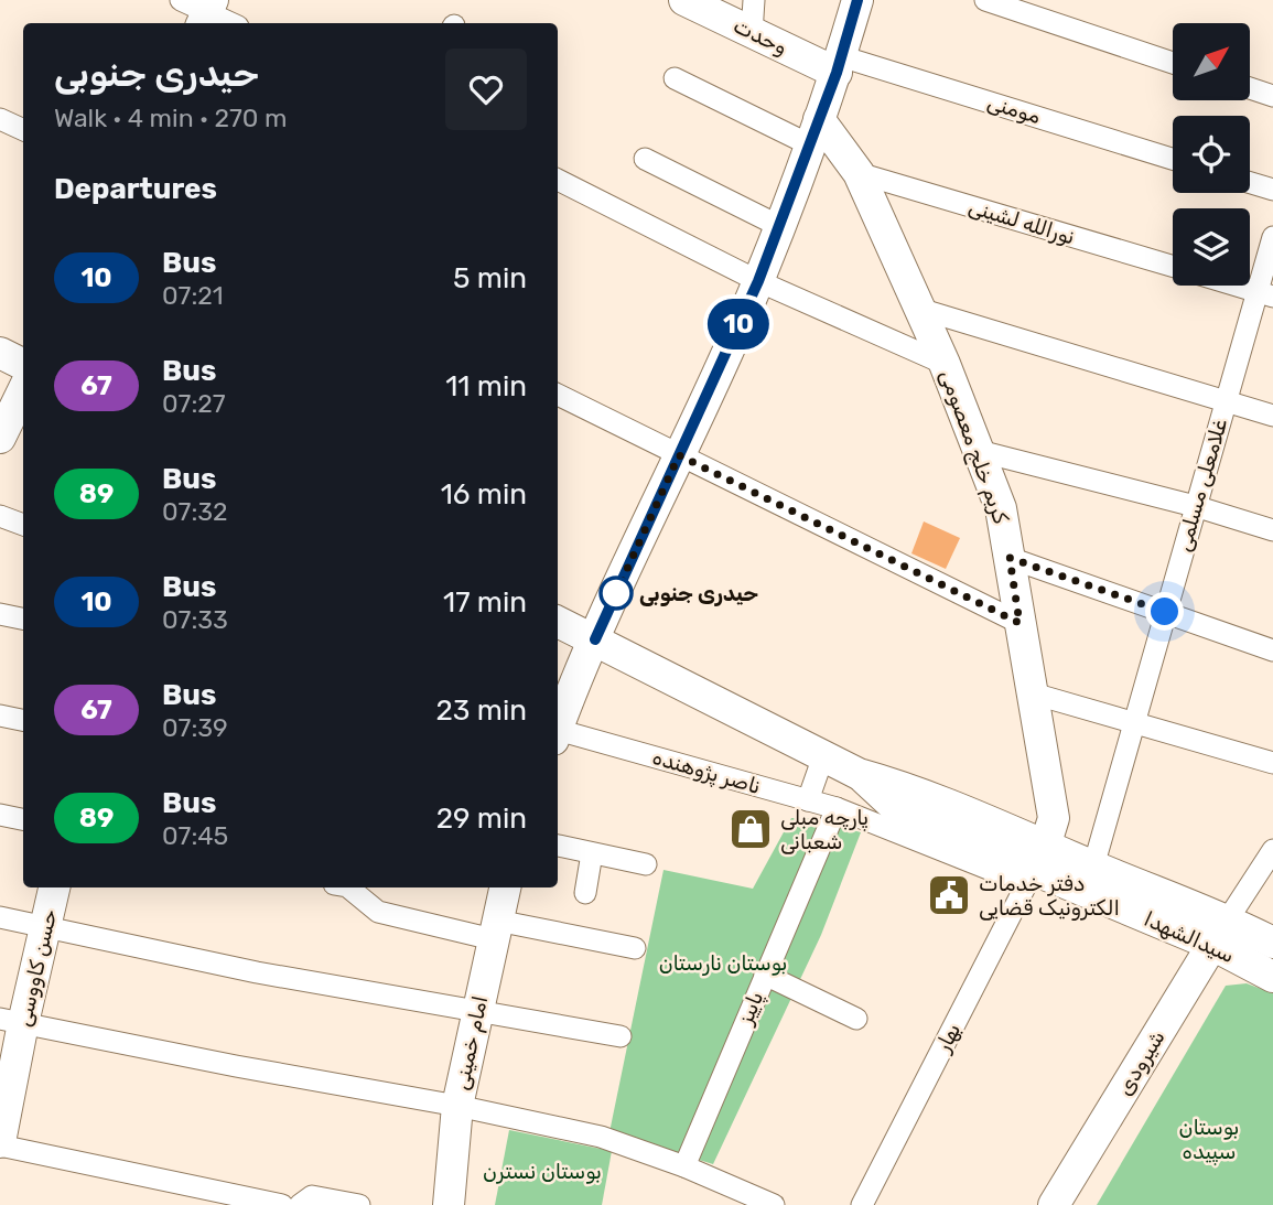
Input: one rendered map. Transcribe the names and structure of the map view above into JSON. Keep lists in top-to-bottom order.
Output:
{
  "streets": {
    "street": [
      "وحدت",
      "مومنی",
      "نورالله لشینی",
      "کریم خلج معصومی",
      "غلامعلی مسلمی",
      "ناصر پژوهنده",
      "سیدالشهدا",
      "حسن کاووسی",
      "پاییز",
      "بهار",
      "امام خمینی",
      "شیرودی"
    ]
  },
  "crossings": [
    ["وحدت", "مومنی"],
    ["نورالله لشینی", "کریم خلج معصومی"],
    ["کریم خلج معصومی", "ناصر پژوهنده"],
    ["کریم خلج معصومی", "سیدالشهدا"],
    ["کریم خلج معصومی", "بهار"],
    ["غلامعلی مسلمی", "سیدالشهدا"],
    ["ناصر پژوهنده", "سیدالشهدا"],
    ["ناصر پژوهنده", "پاییز"],
    ["ناصر پژوهنده", "بهار"],
    ["سیدالشهدا", "بهار"],
    ["سیدالشهدا", "شیرودی"]
  ],
  "parks": ["بوستان نارستان", "بوستان سپیده", "بوستان نسترن"],
  "places": {
    "other": ["حیدری جنوبی"],
    "shop": ["پارچه مبلی شعبانی"],
    "public building": ["دفتر خدمات الکترونیک قضایی"]
  },
  "lines": ["bus line 10"],
  "north": "top right",
  "page": {
    "on_map": "10",
    "heading": [
      ["حیدری جنوبی", "Walk · 4 min · 270 m"],
      "Departures"
    ],
    "list": [
      {
        "mark": "10",
        "name": "Bus",
        "note": "07:21",
        "value": "5 min"
      },
      {
        "mark": "67",
        "name": "Bus",
        "note": "07:27",
        "value": "11 min"
      },
      {
        "mark": "89",
        "name": "Bus",
        "note": "07:32",
        "value": "16 min"
      },
      {
        "mark": "10",
        "name": "Bus",
        "note": "07:33",
        "value": "17 min"
      },
      {
        "mark": "67",
        "name": "Bus",
        "note": "07:39",
        "value": "23 min"
      },
      {
        "mark": "89",
        "name": "Bus",
        "note": "07:45",
        "value": "29 min"
      }
    ]
  }
}
